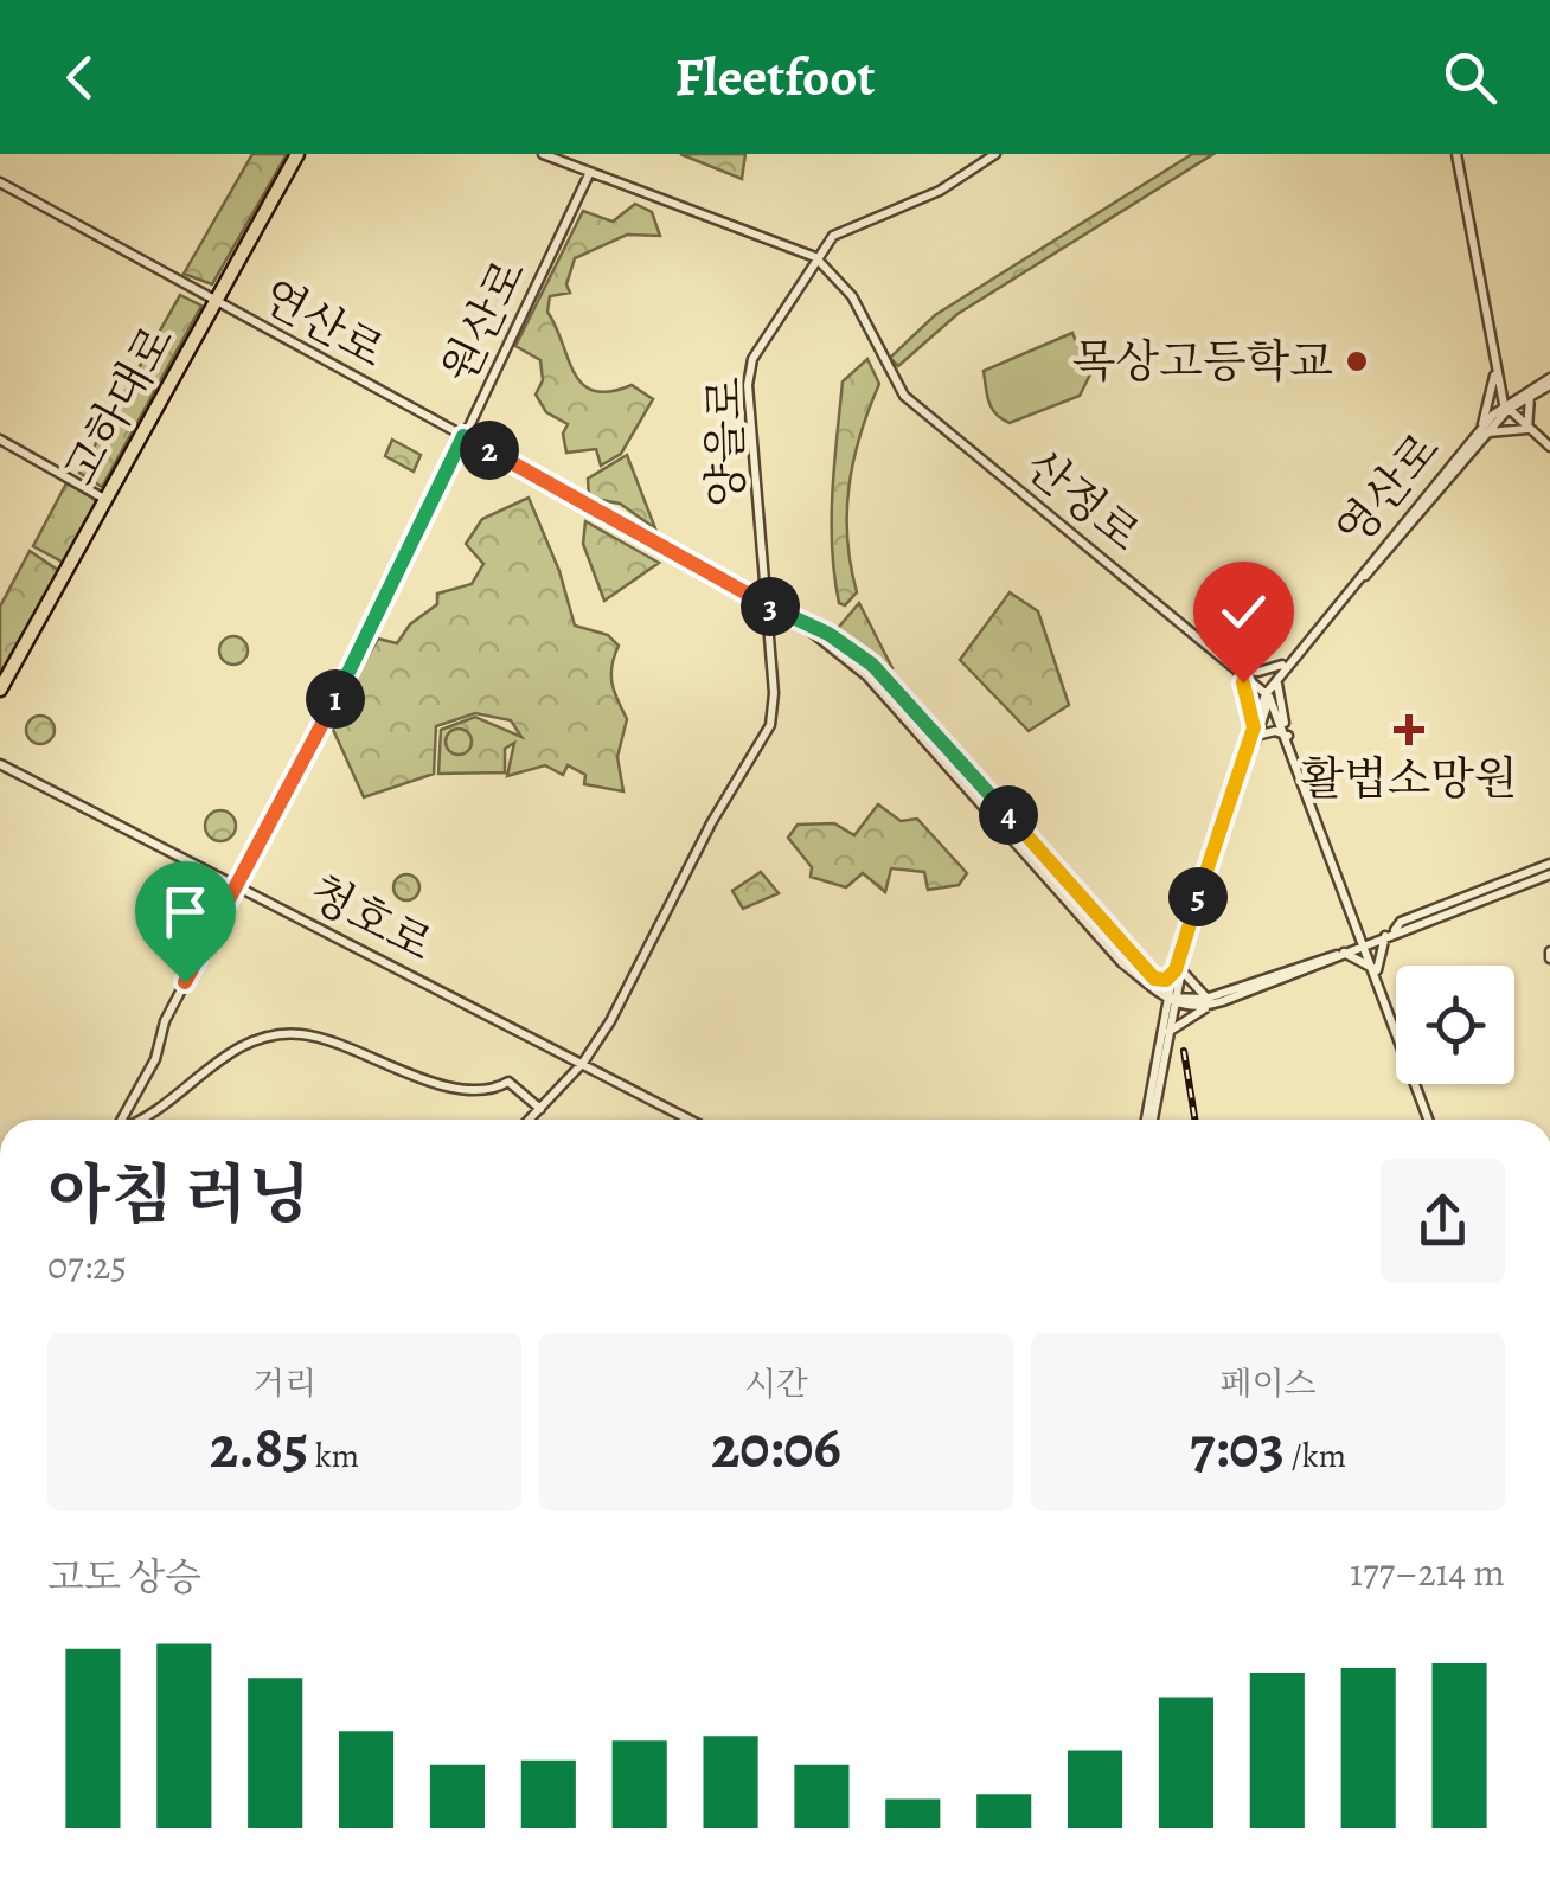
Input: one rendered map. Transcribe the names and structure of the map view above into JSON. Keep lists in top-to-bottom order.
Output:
{
  "streets": {
    "main road": ["고하대로"],
    "street": [
      "원산로",
      "연산로",
      "양을로",
      "영산로",
      "산정로",
      "청호로"
    ]
  },
  "crossings": [
    ["원산로", "연산로"],
    ["원산로", "산정로"],
    ["원산로", "청호로"],
    ["연산로", "고하대로"],
    ["연산로", "양을로"],
    ["연산로", "영산로"],
    ["양을로", "산정로"],
    ["양을로", "청호로"],
    ["영산로", "산정로"]
  ],
  "places": {
    "other": ["목상고등학교"],
    "health": ["활법소망원"]
  },
  "page": {
    "header": "Fleetfoot",
    "pins": [
      "2",
      "3",
      "1",
      "4",
      "5"
    ],
    "heading": ["아침 러닝", "07:25"],
    "stats": [
      ["거리", "2.85 km"],
      ["시간", "20:06"],
      ["페이스", "7:03 /km"]
    ],
    "chart": ["고도 상승", "177–214 m"]
  }
}
